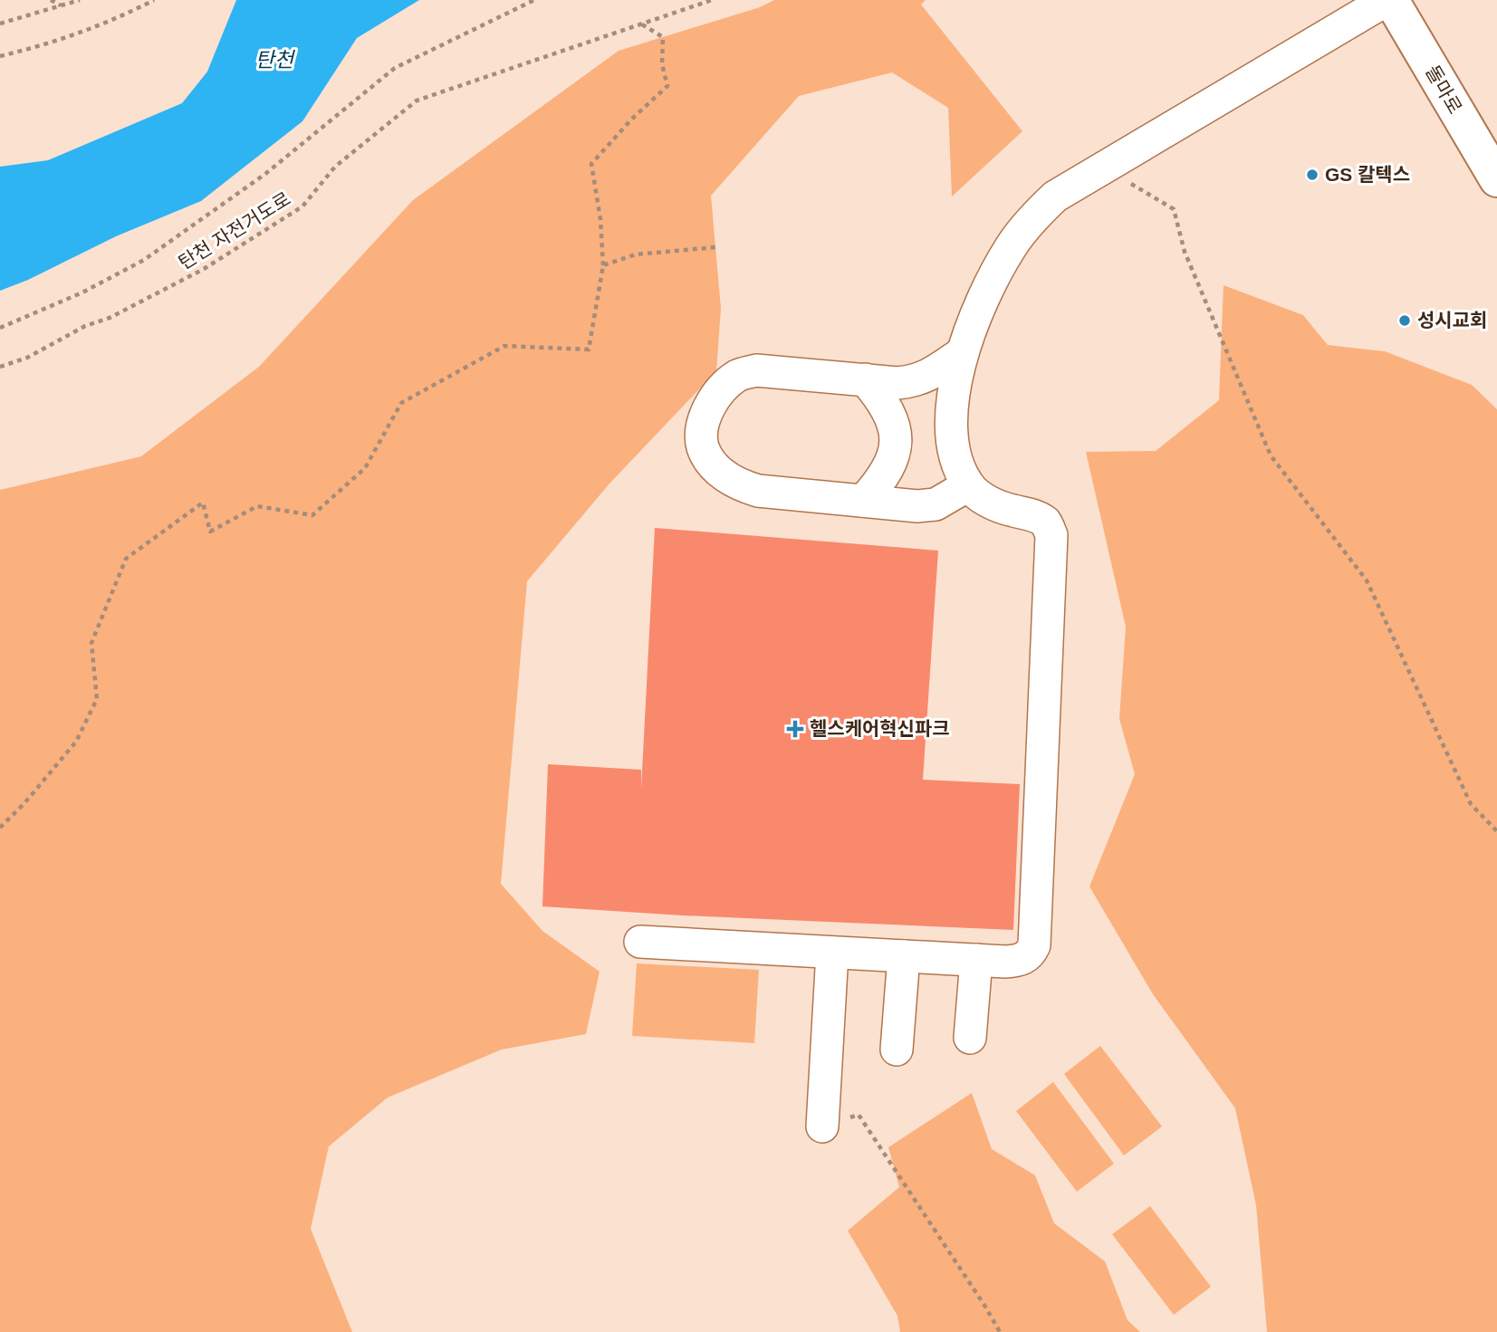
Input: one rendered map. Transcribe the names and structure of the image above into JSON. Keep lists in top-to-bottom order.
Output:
{
  "streets": {
    "main road": ["돌마로"],
    "path": ["탄천 자전거도로"]
  },
  "water": ["탄천"],
  "places": {
    "other": ["GS 칼텍스", "성시교회"],
    "health": ["헬스케어혁신파크"]
  }
}
